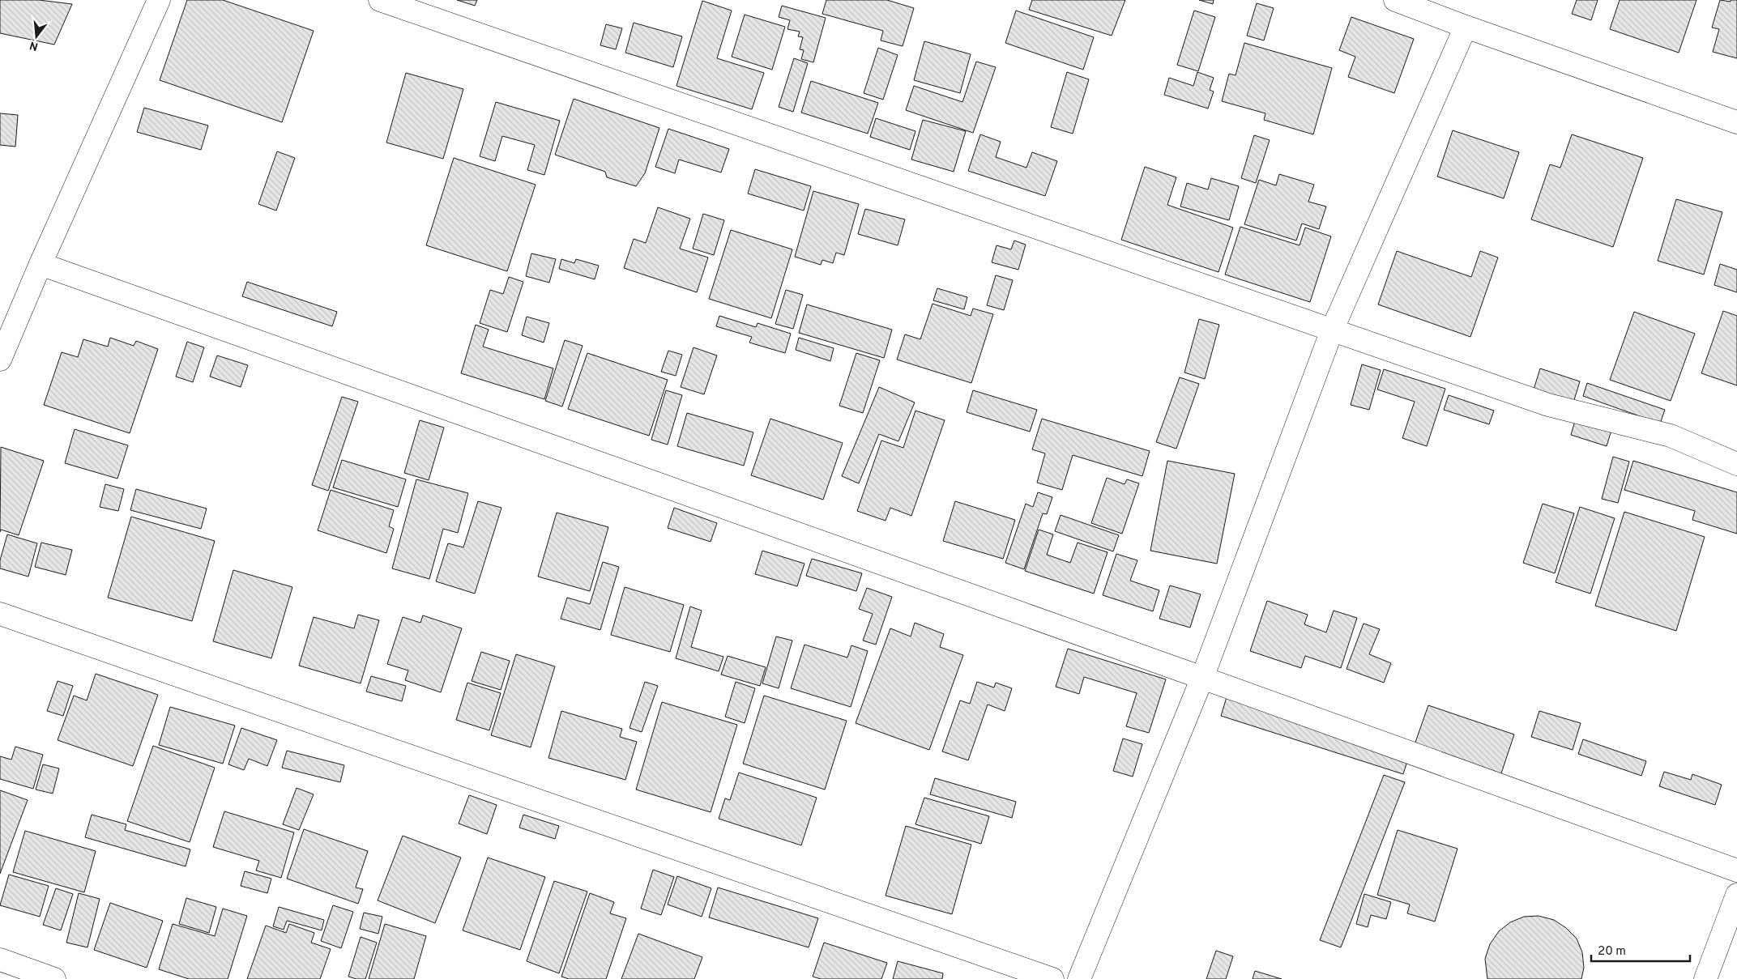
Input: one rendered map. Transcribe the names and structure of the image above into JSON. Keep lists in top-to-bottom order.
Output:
{
  "scale_bar": "20 m",
  "north": "bottom"
}
